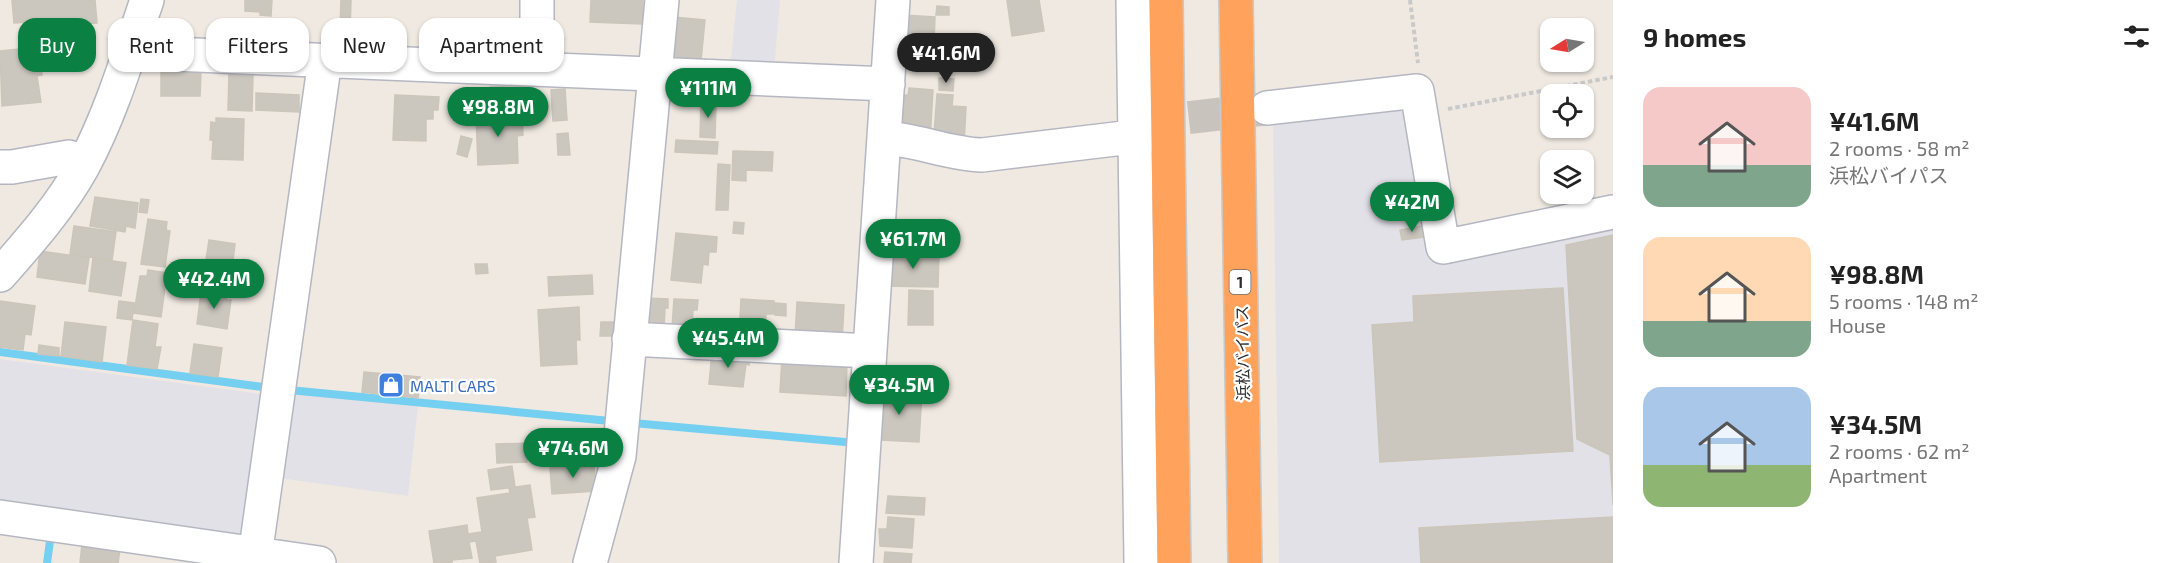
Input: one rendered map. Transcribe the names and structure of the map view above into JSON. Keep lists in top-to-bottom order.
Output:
{
  "streets": {
    "highway": ["1", "浜松バイパス"]
  },
  "places": {
    "shop": ["MALTI CARS"]
  },
  "north": "left",
  "page": {
    "heading": "9 homes",
    "chip": [
      "Buy",
      "Rent",
      "Filters",
      "New",
      "Apartment"
    ],
    "price": [
      "¥41.6M",
      "¥111M",
      "¥98.8M",
      "¥42M",
      "¥61.7M",
      "¥42.4M",
      "¥45.4M",
      "¥34.5M",
      "¥74.6M"
    ],
    "list": [
      {
        "name": "¥41.6M",
        "note": "2 rooms · 58 m² · 浜松バイパス"
      },
      {
        "name": "¥98.8M",
        "note": "5 rooms · 148 m² · House"
      },
      {
        "name": "¥34.5M",
        "note": "2 rooms · 62 m² · Apartment"
      }
    ]
  }
}
